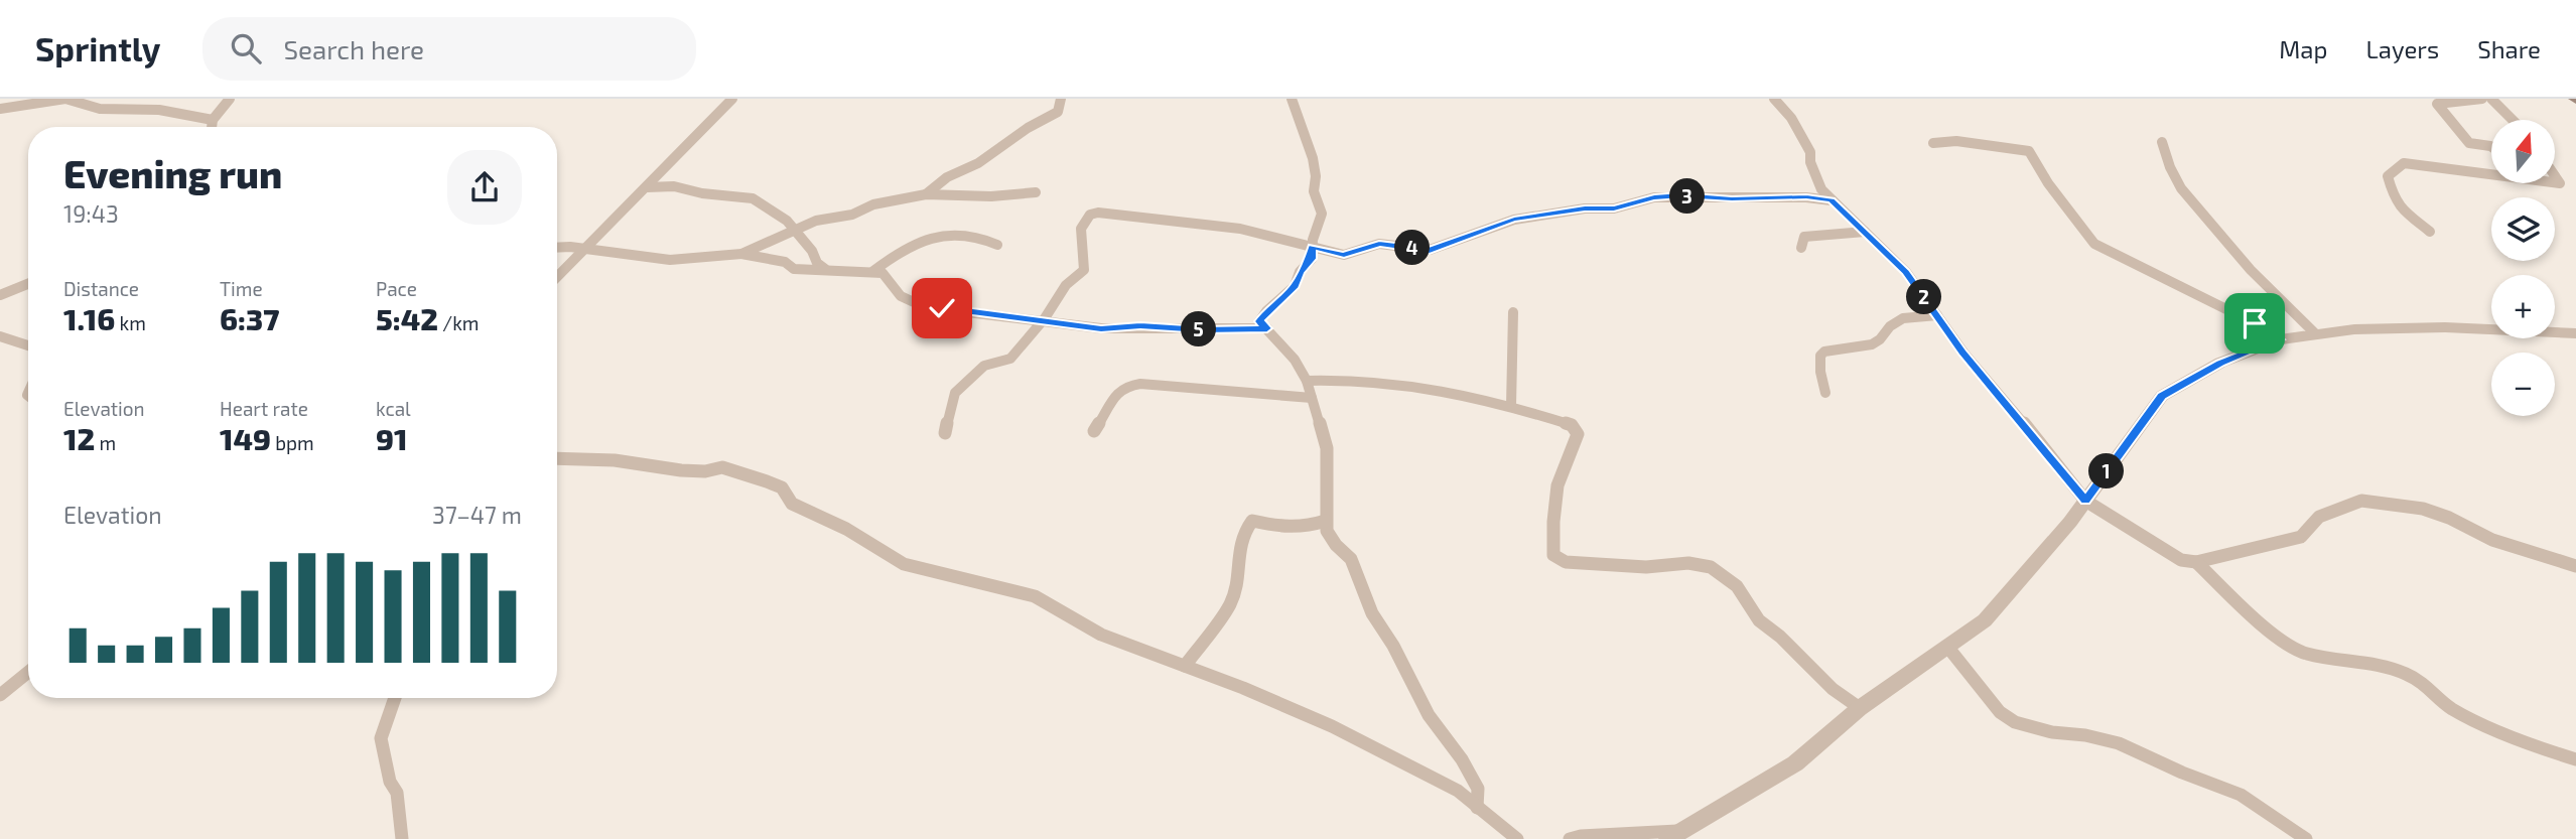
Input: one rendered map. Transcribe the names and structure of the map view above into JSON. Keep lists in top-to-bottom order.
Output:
{
  "north": "top",
  "page": {
    "header": "Sprintly",
    "search": "Search here",
    "nav": ["Map", "Layers", "Share"],
    "map_buttons": ["+", "−"],
    "heading": ["Evening run", "19:43"],
    "pins": [
      "3",
      "4",
      "2",
      "5",
      "1"
    ],
    "stats": [
      ["Distance", "1.16 km"],
      ["Time", "6:37"],
      ["Pace", "5:42 /km"],
      ["Elevation", "12 m"],
      ["Heart rate", "149 bpm"],
      ["kcal", "91"]
    ],
    "chart": ["Elevation", "37–47 m"]
  }
}
